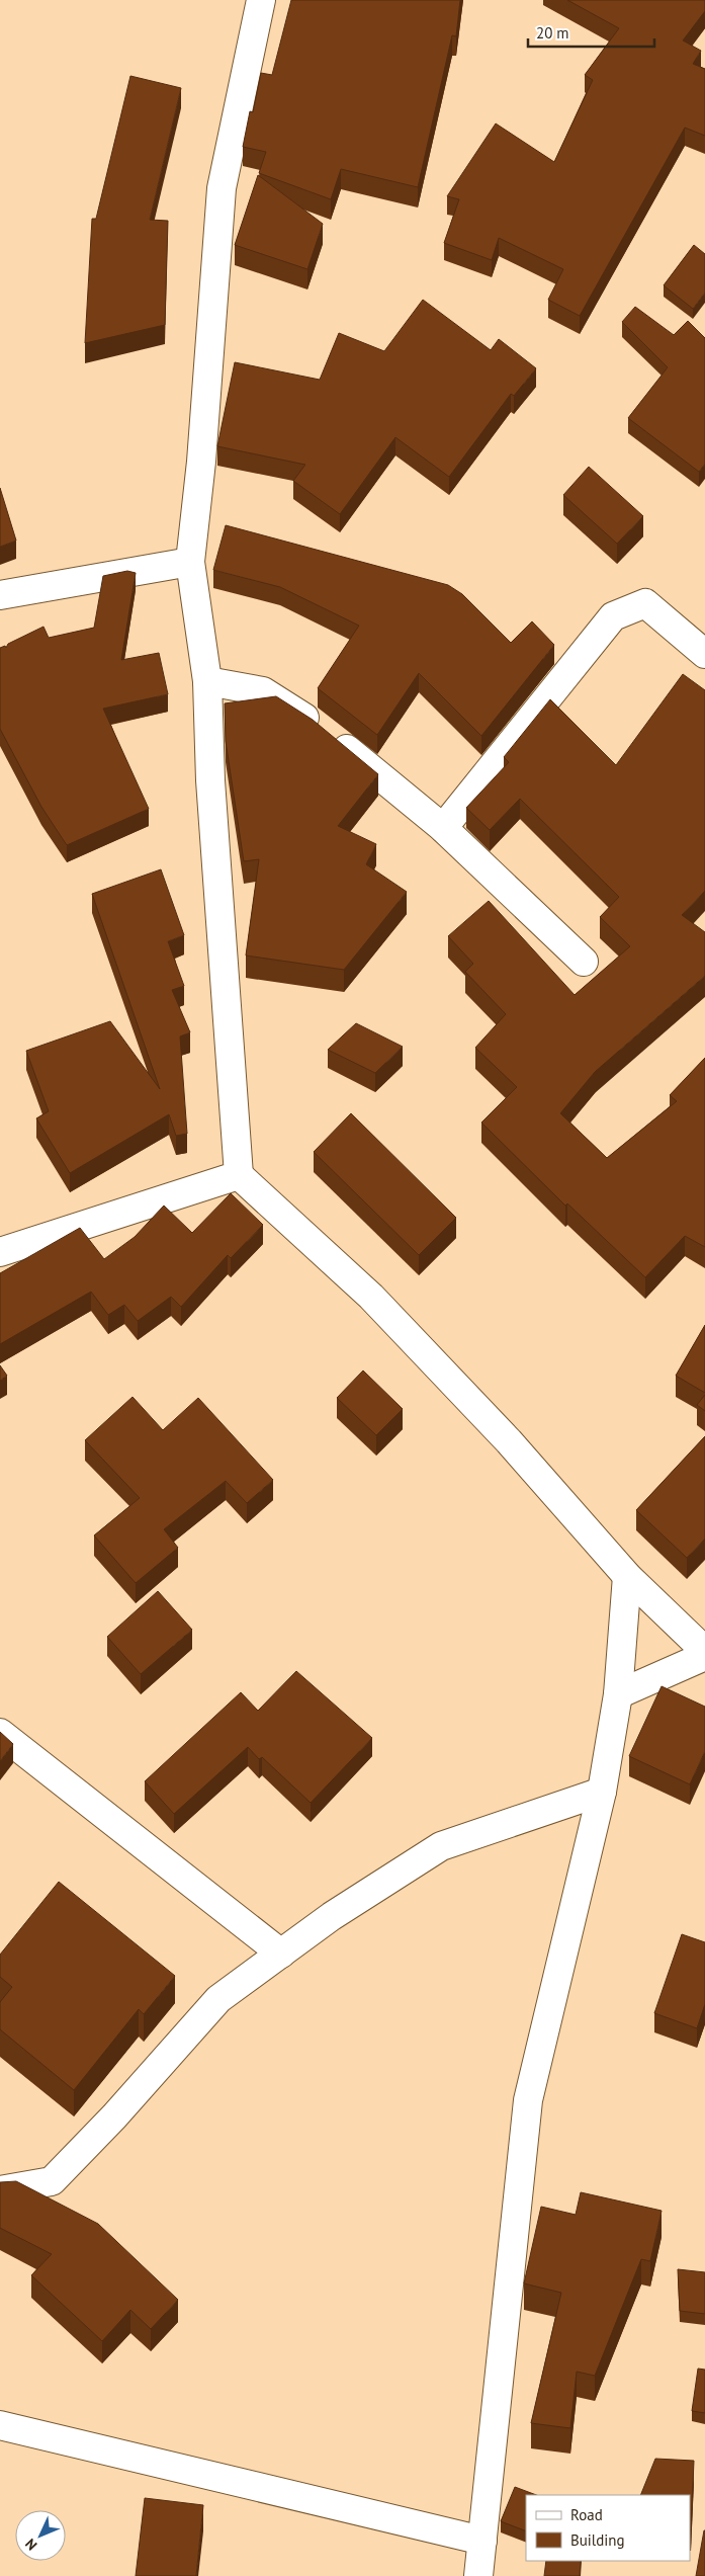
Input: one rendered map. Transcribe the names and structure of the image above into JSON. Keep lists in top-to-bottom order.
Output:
{
  "legend": ["Road", "Building"],
  "scale_bar": "20 m",
  "north": "bottom left"
}
